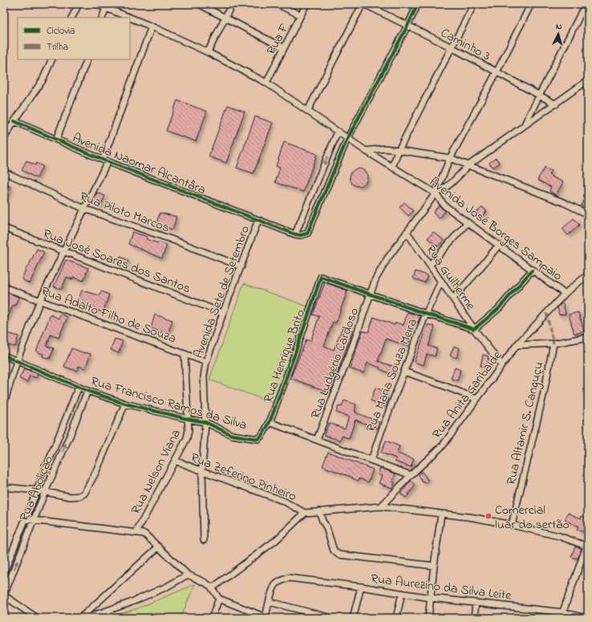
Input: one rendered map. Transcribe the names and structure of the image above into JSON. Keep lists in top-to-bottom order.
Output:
{
  "streets": {
    "street": [
      "Rua F",
      "Caminho 3",
      "Avenida Naomar Alcantâra",
      "Rua Piloto Marcos",
      "Avenida José Borges Sampaio",
      "Rua José Soares dos Santos",
      "Rua Guilherme",
      "Avenida Sete de Setembro",
      "Rua Adalto Filho de Souza",
      "Rua Henrique Brito",
      "Rua Ludgério Cardoso",
      "Rua Maria Souza Meira",
      "Rua Anita Garibalde",
      "Rua Francisco Ramos da Silva",
      "Rua Altamir S. Canguçu",
      "Rua Nelson Viana",
      "Rua Zeferino Pinheiro",
      "Rua Abolição",
      "Rua Aurezino da Silva Leite"
    ]
  },
  "crossings": [
    ["Rua F", "Avenida José Borges Sampaio"],
    ["Avenida Naomar Alcantâra", "Avenida Sete de Setembro"],
    ["Rua Piloto Marcos", "Avenida Sete de Setembro"],
    ["Avenida José Borges Sampaio", "Avenida Sete de Setembro"],
    ["Avenida José Borges Sampaio", "Rua Ludgério Cardoso"],
    ["Rua José Soares dos Santos", "Avenida Sete de Setembro"],
    ["Rua Guilherme", "Rua Ludgério Cardoso"],
    ["Rua Guilherme", "Rua Maria Souza Meira"],
    ["Rua Guilherme", "Rua Anita Garibalde"],
    ["Avenida Sete de Setembro", "Rua Adalto Filho de Souza"],
    ["Avenida Sete de Setembro", "Rua Francisco Ramos da Silva"],
    ["Avenida Sete de Setembro", "Rua Zeferino Pinheiro"],
    ["Rua Adalto Filho de Souza", "Rua Nelson Viana"],
    ["Rua Henrique Brito", "Rua Ludgério Cardoso"],
    ["Rua Henrique Brito", "Rua Francisco Ramos da Silva"],
    ["Rua Anita Garibalde", "Rua Altamir S. Canguçu"],
    ["Rua Francisco Ramos da Silva", "Rua Nelson Viana"],
    ["Rua Francisco Ramos da Silva", "Rua Abolição"],
    ["Rua Nelson Viana", "Rua Zeferino Pinheiro"]
  ],
  "places": ["Comercial luar do sertão"],
  "legend": ["Ciclovia", "Trilha"],
  "north": "top"
}
